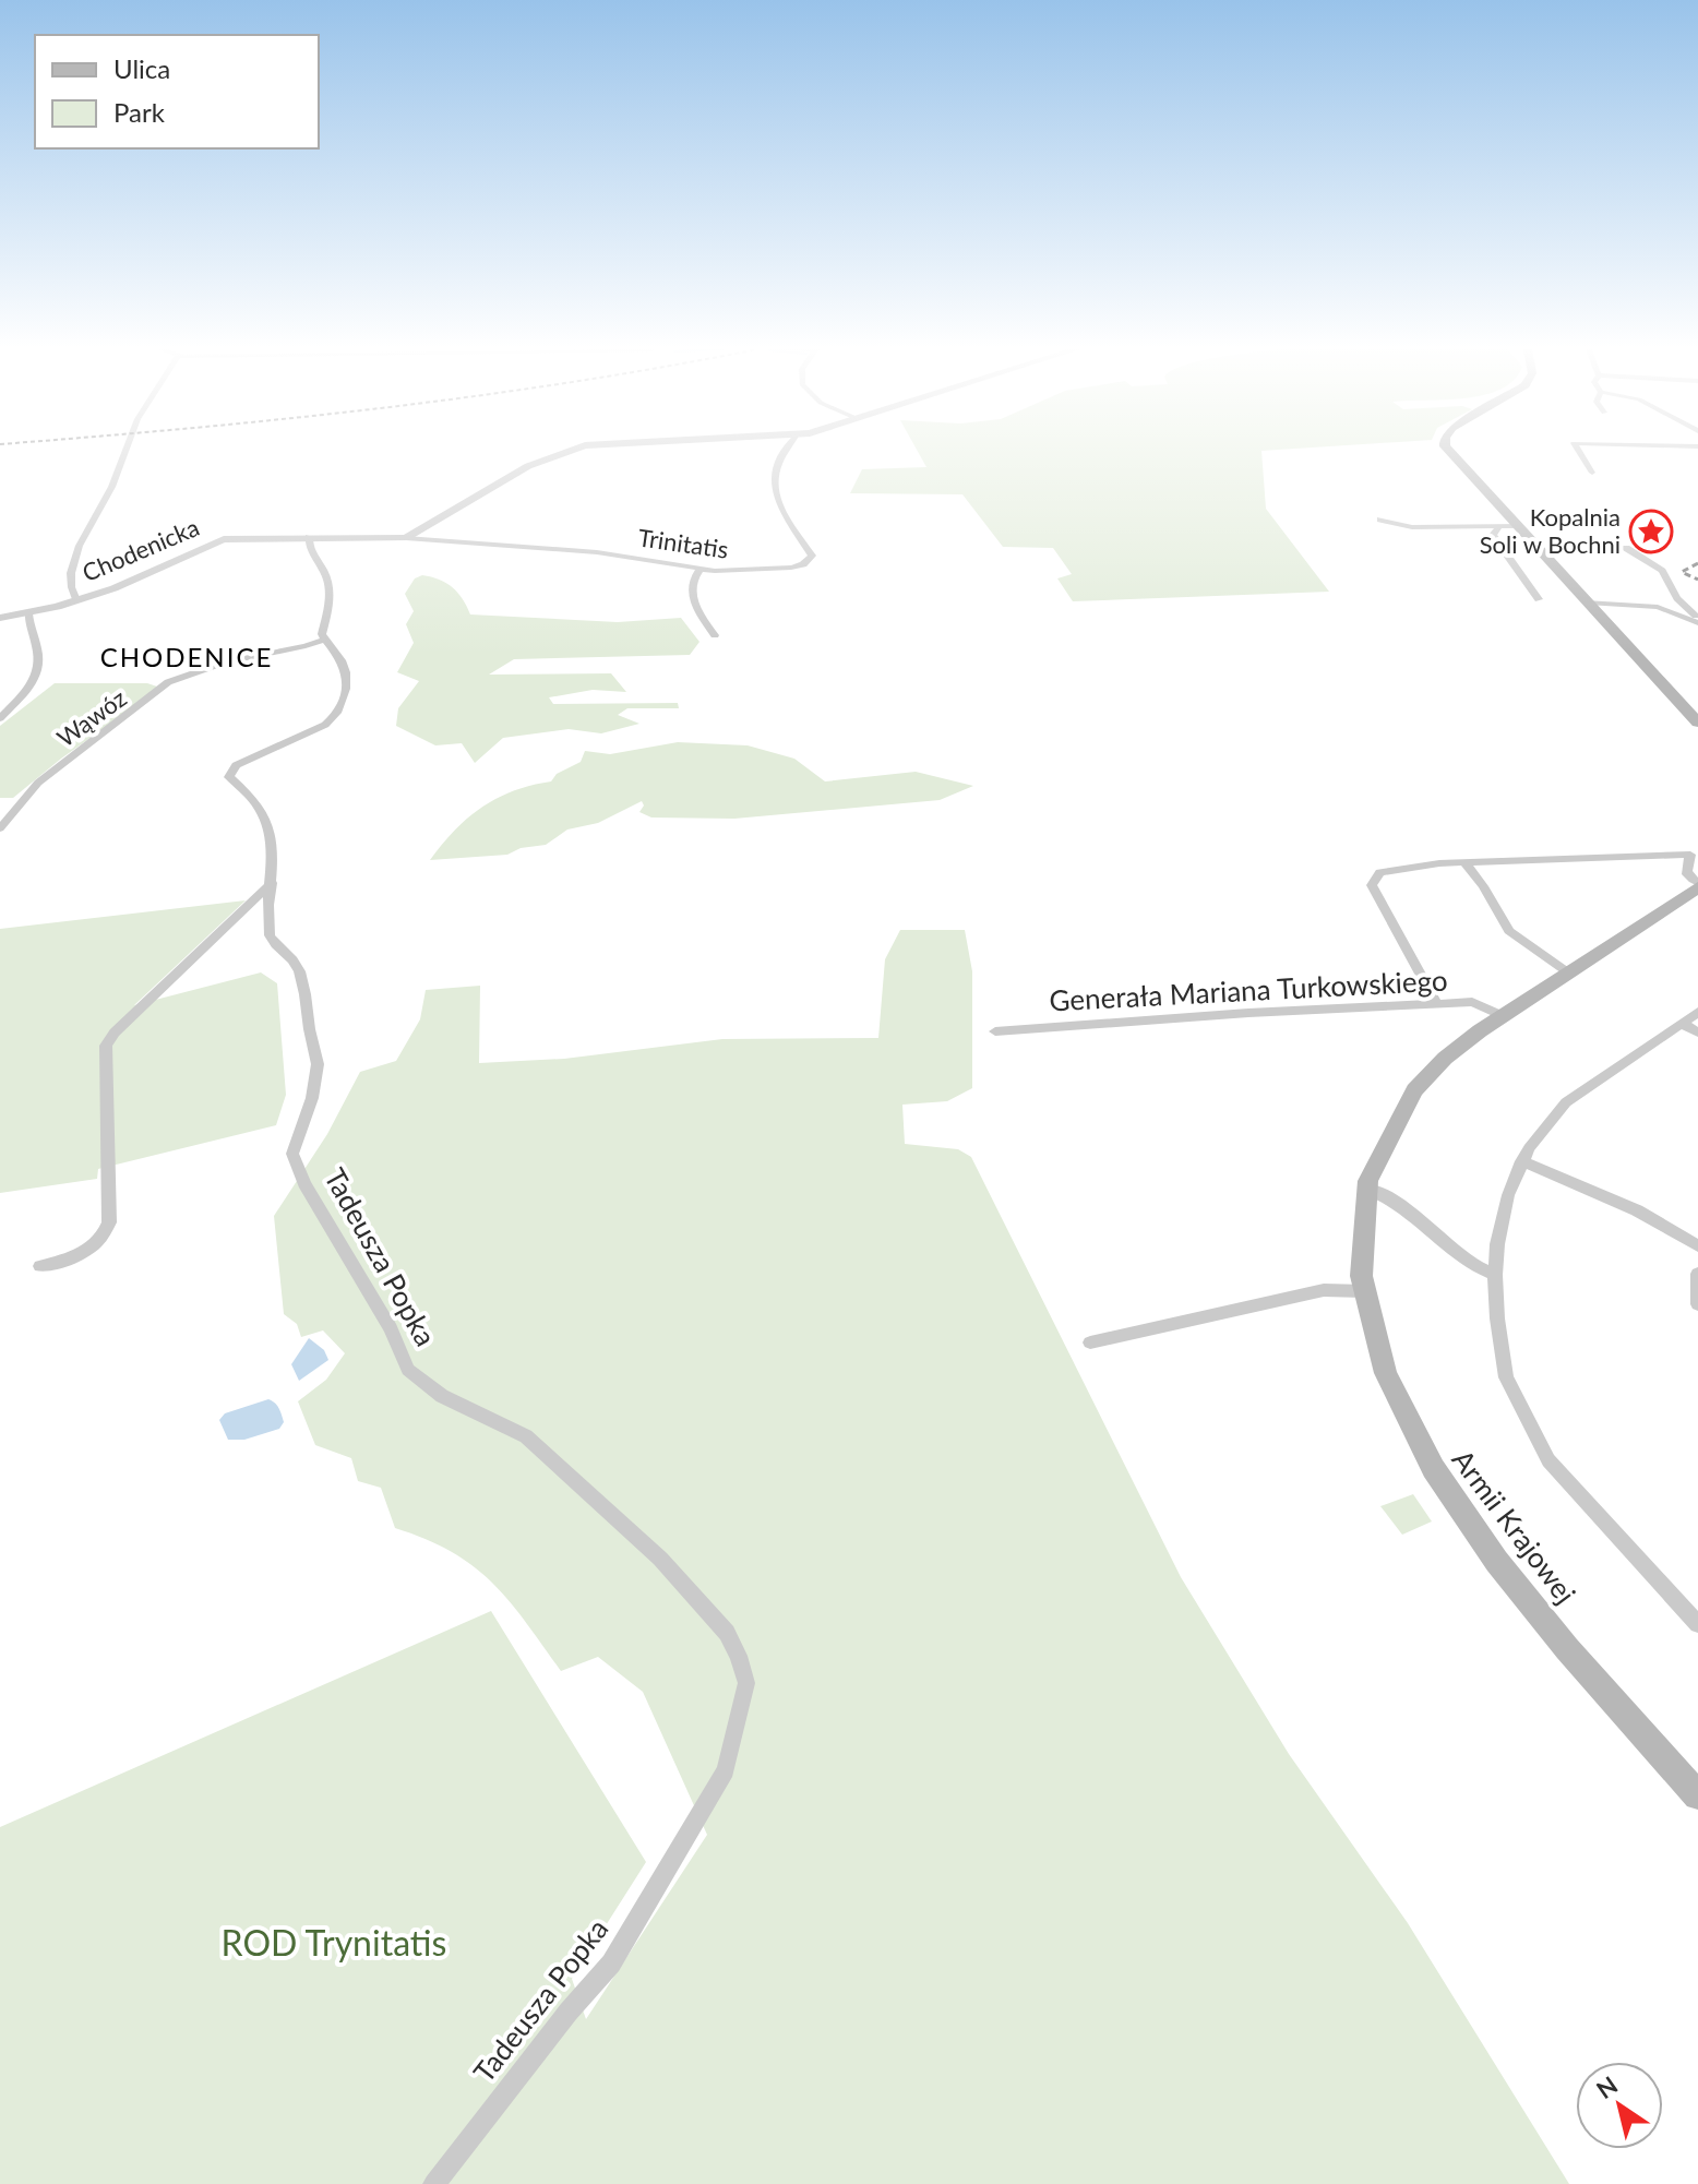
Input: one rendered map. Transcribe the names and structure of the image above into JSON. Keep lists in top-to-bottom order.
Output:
{
  "streets": {
    "main road": ["Armii Krajowej"],
    "street": [
      "Trinitatis",
      "Chodenicka",
      "Wąwóz",
      "Generała Mariana Turkowskiego",
      "Tadeusza Popka"
    ]
  },
  "crossings": [
    ["Trinitatis", "Chodenicka"],
    ["Wąwóz", "Tadeusza Popka"],
    ["Generała Mariana Turkowskiego", "Armii Krajowej"]
  ],
  "districts": ["CHODENICE"],
  "parks": ["ROD Trynitatis"],
  "places": {
    "place": ["Kopalnia Soli w Bochni"]
  },
  "legend": ["Ulica", "Park"],
  "north": "top left"
}
